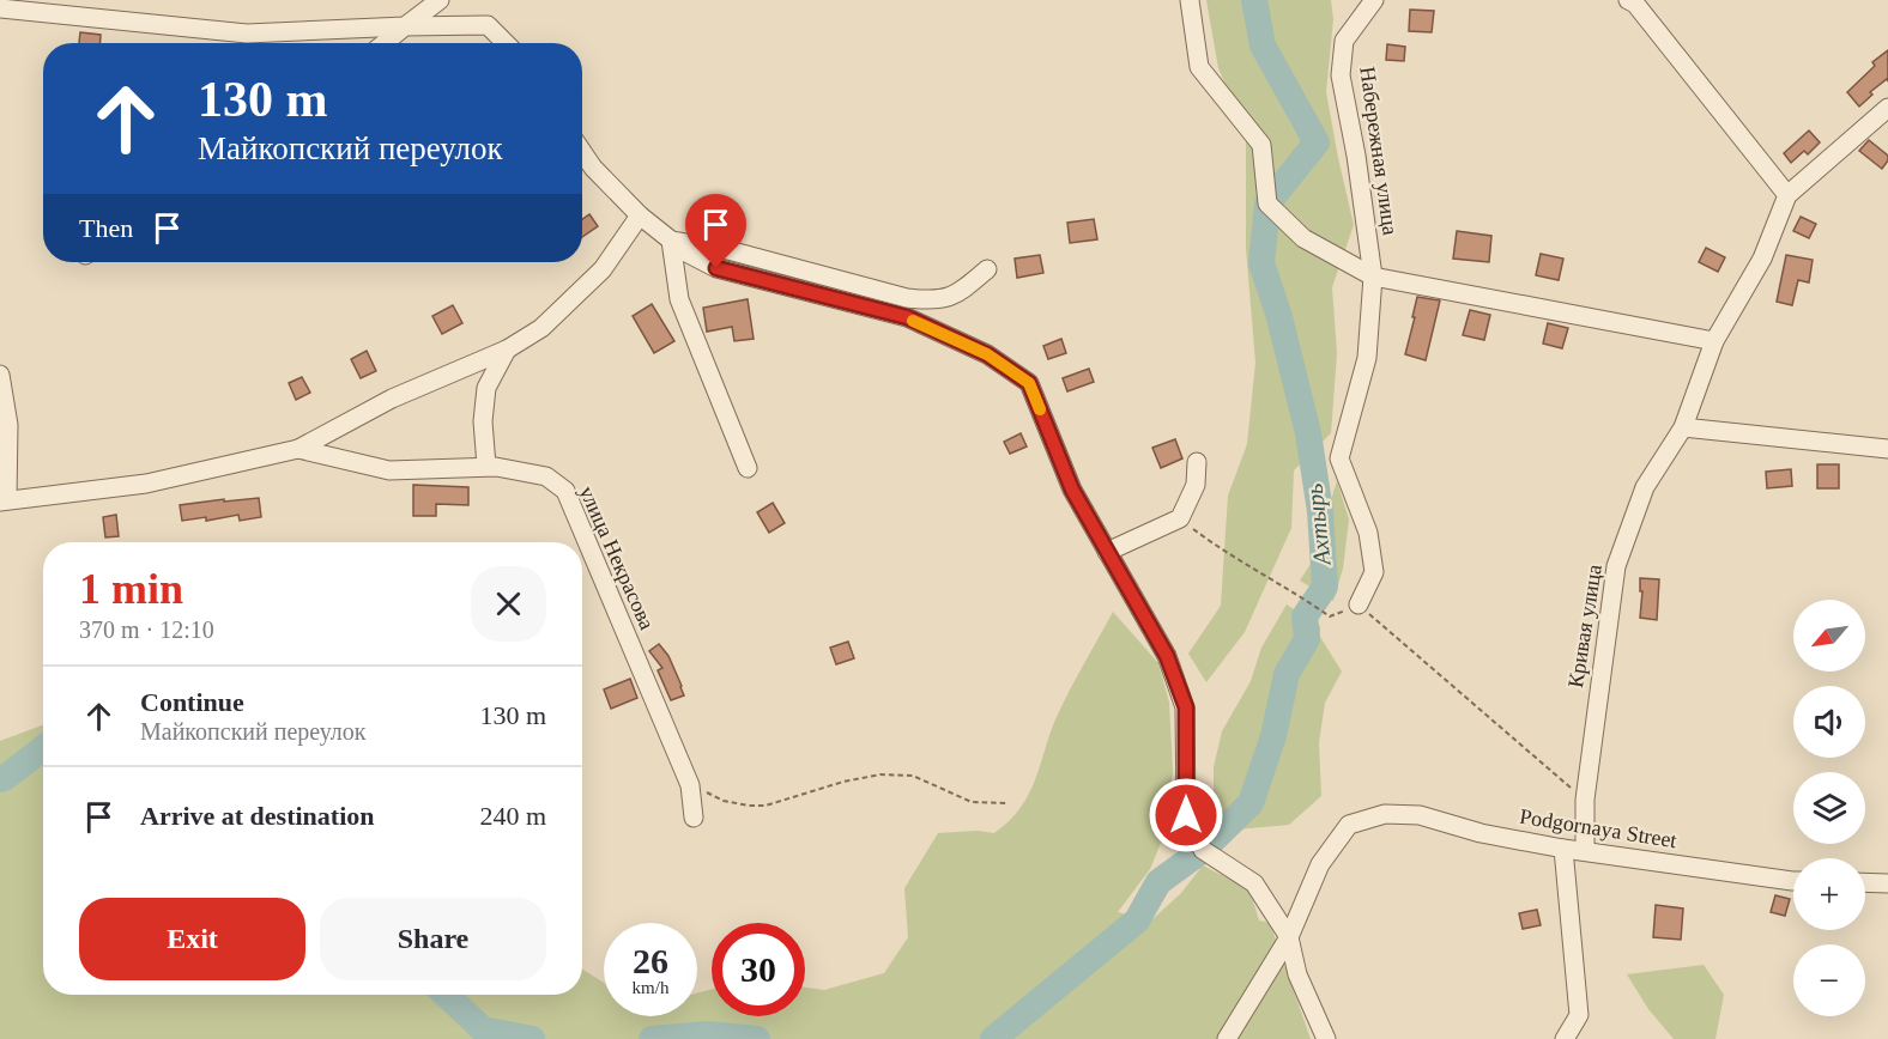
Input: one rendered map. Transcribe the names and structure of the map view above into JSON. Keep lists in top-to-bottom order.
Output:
{
  "streets": {
    "street": [
      "Набережная улица",
      "улица Некрасова",
      "Кривая улица",
      "Podgornaya Street"
    ]
  },
  "crossings": [
    ["Кривая улица", "Podgornaya Street"]
  ],
  "water": ["Ахтырь"],
  "north": "bottom left",
  "page": {
    "turn": ["130 m", "Майкопский переулок"],
    "then": "Then",
    "heading": ["1 min", "370 m · 12:10"],
    "map_buttons": ["+", "−"],
    "list": [
      {
        "name": "Continue",
        "note": "Майкопский переулок",
        "value": "130 m"
      },
      {
        "name": "Arrive at destination",
        "value": "240 m"
      }
    ],
    "buttons": ["Exit", "Share"],
    "speed": "26 km/h",
    "limit": "30"
  }
}
